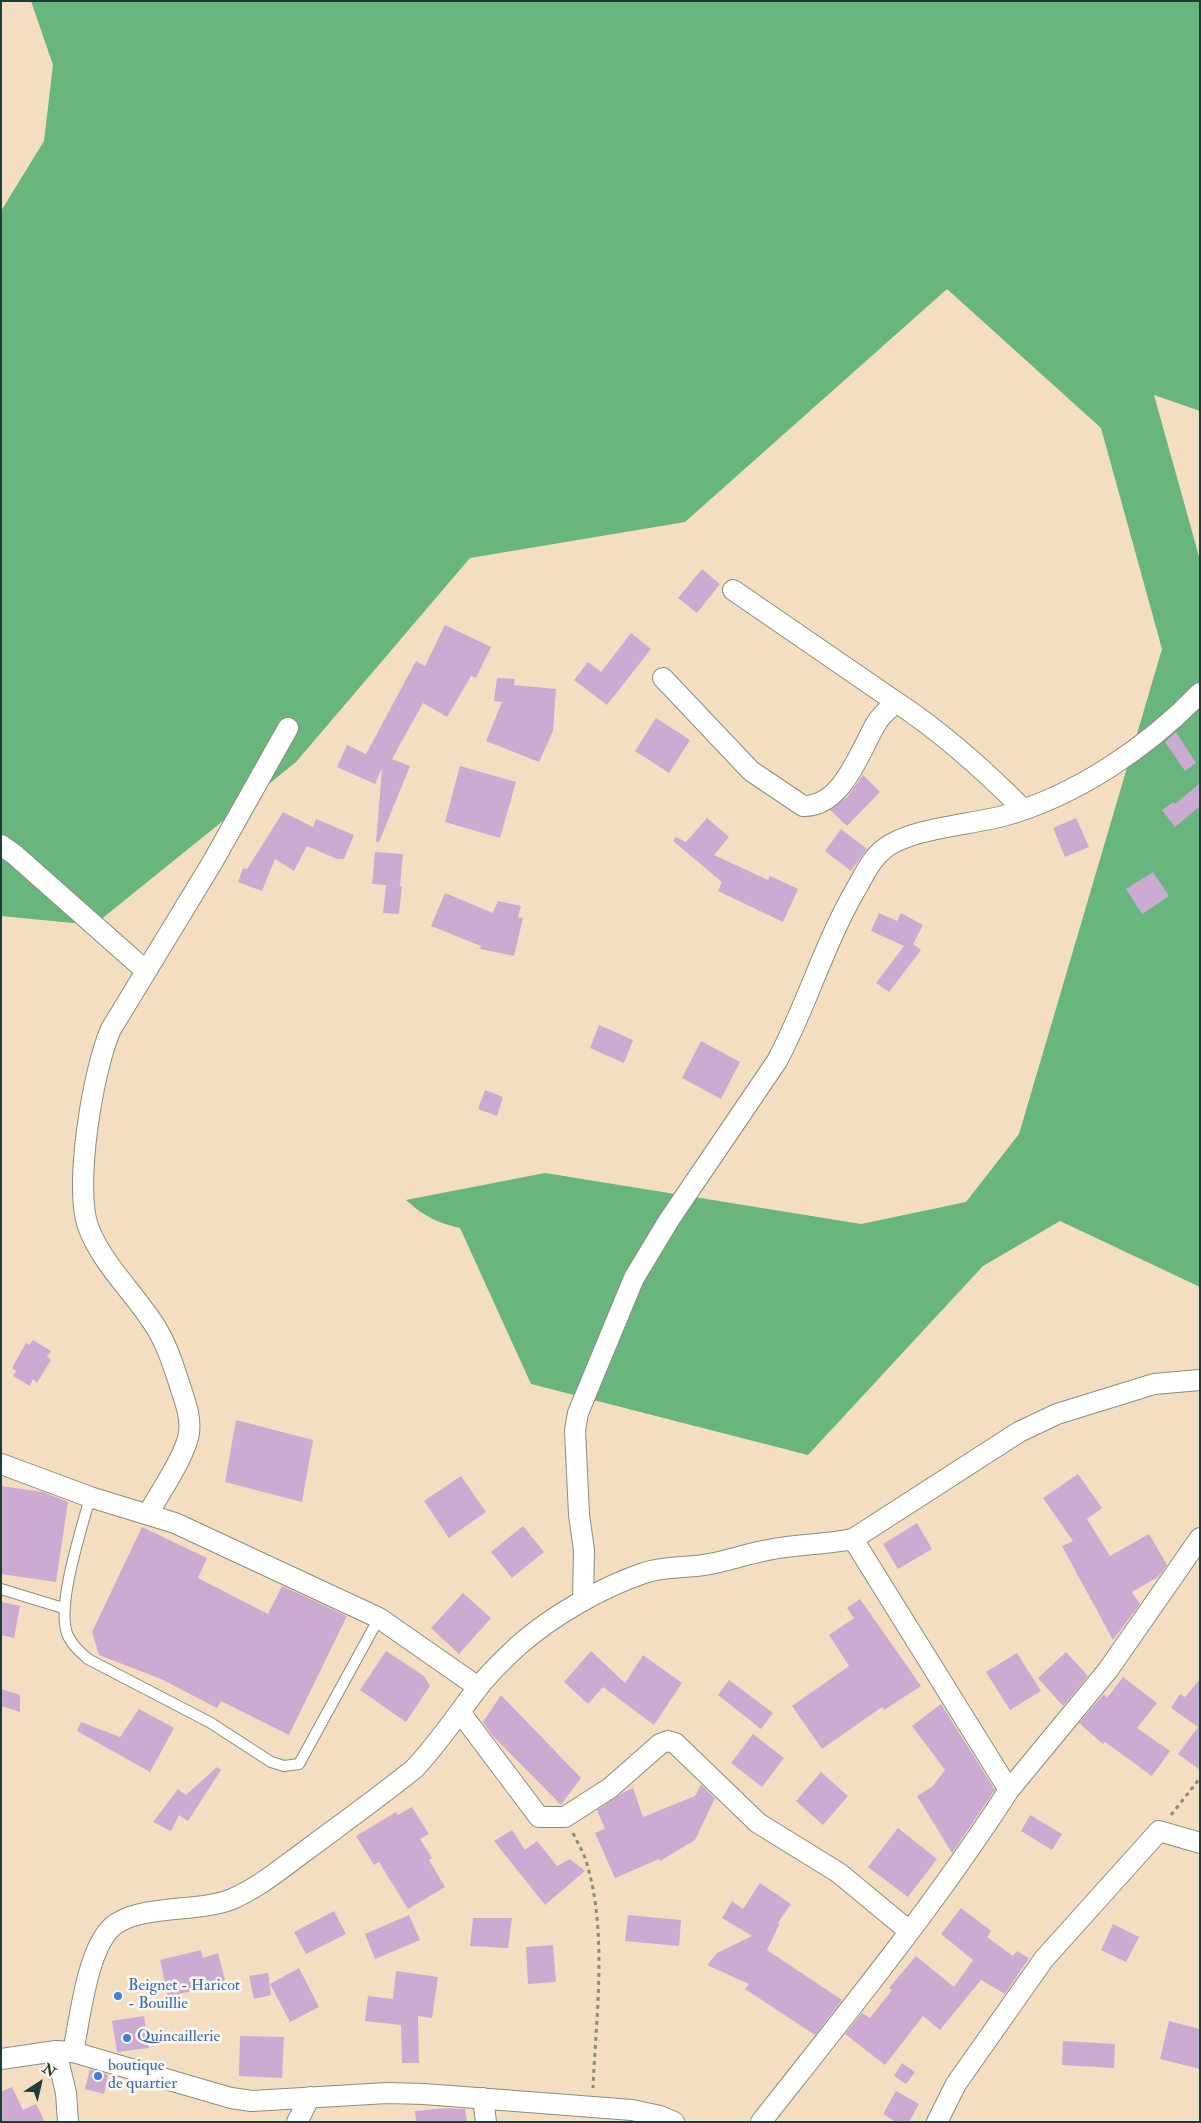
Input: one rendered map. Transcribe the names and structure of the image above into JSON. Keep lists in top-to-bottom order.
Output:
{
  "places": ["Beignet - Haricot - Bouillie", "Quincaillerie", "boutique de quartier"],
  "north": "top right"
}
